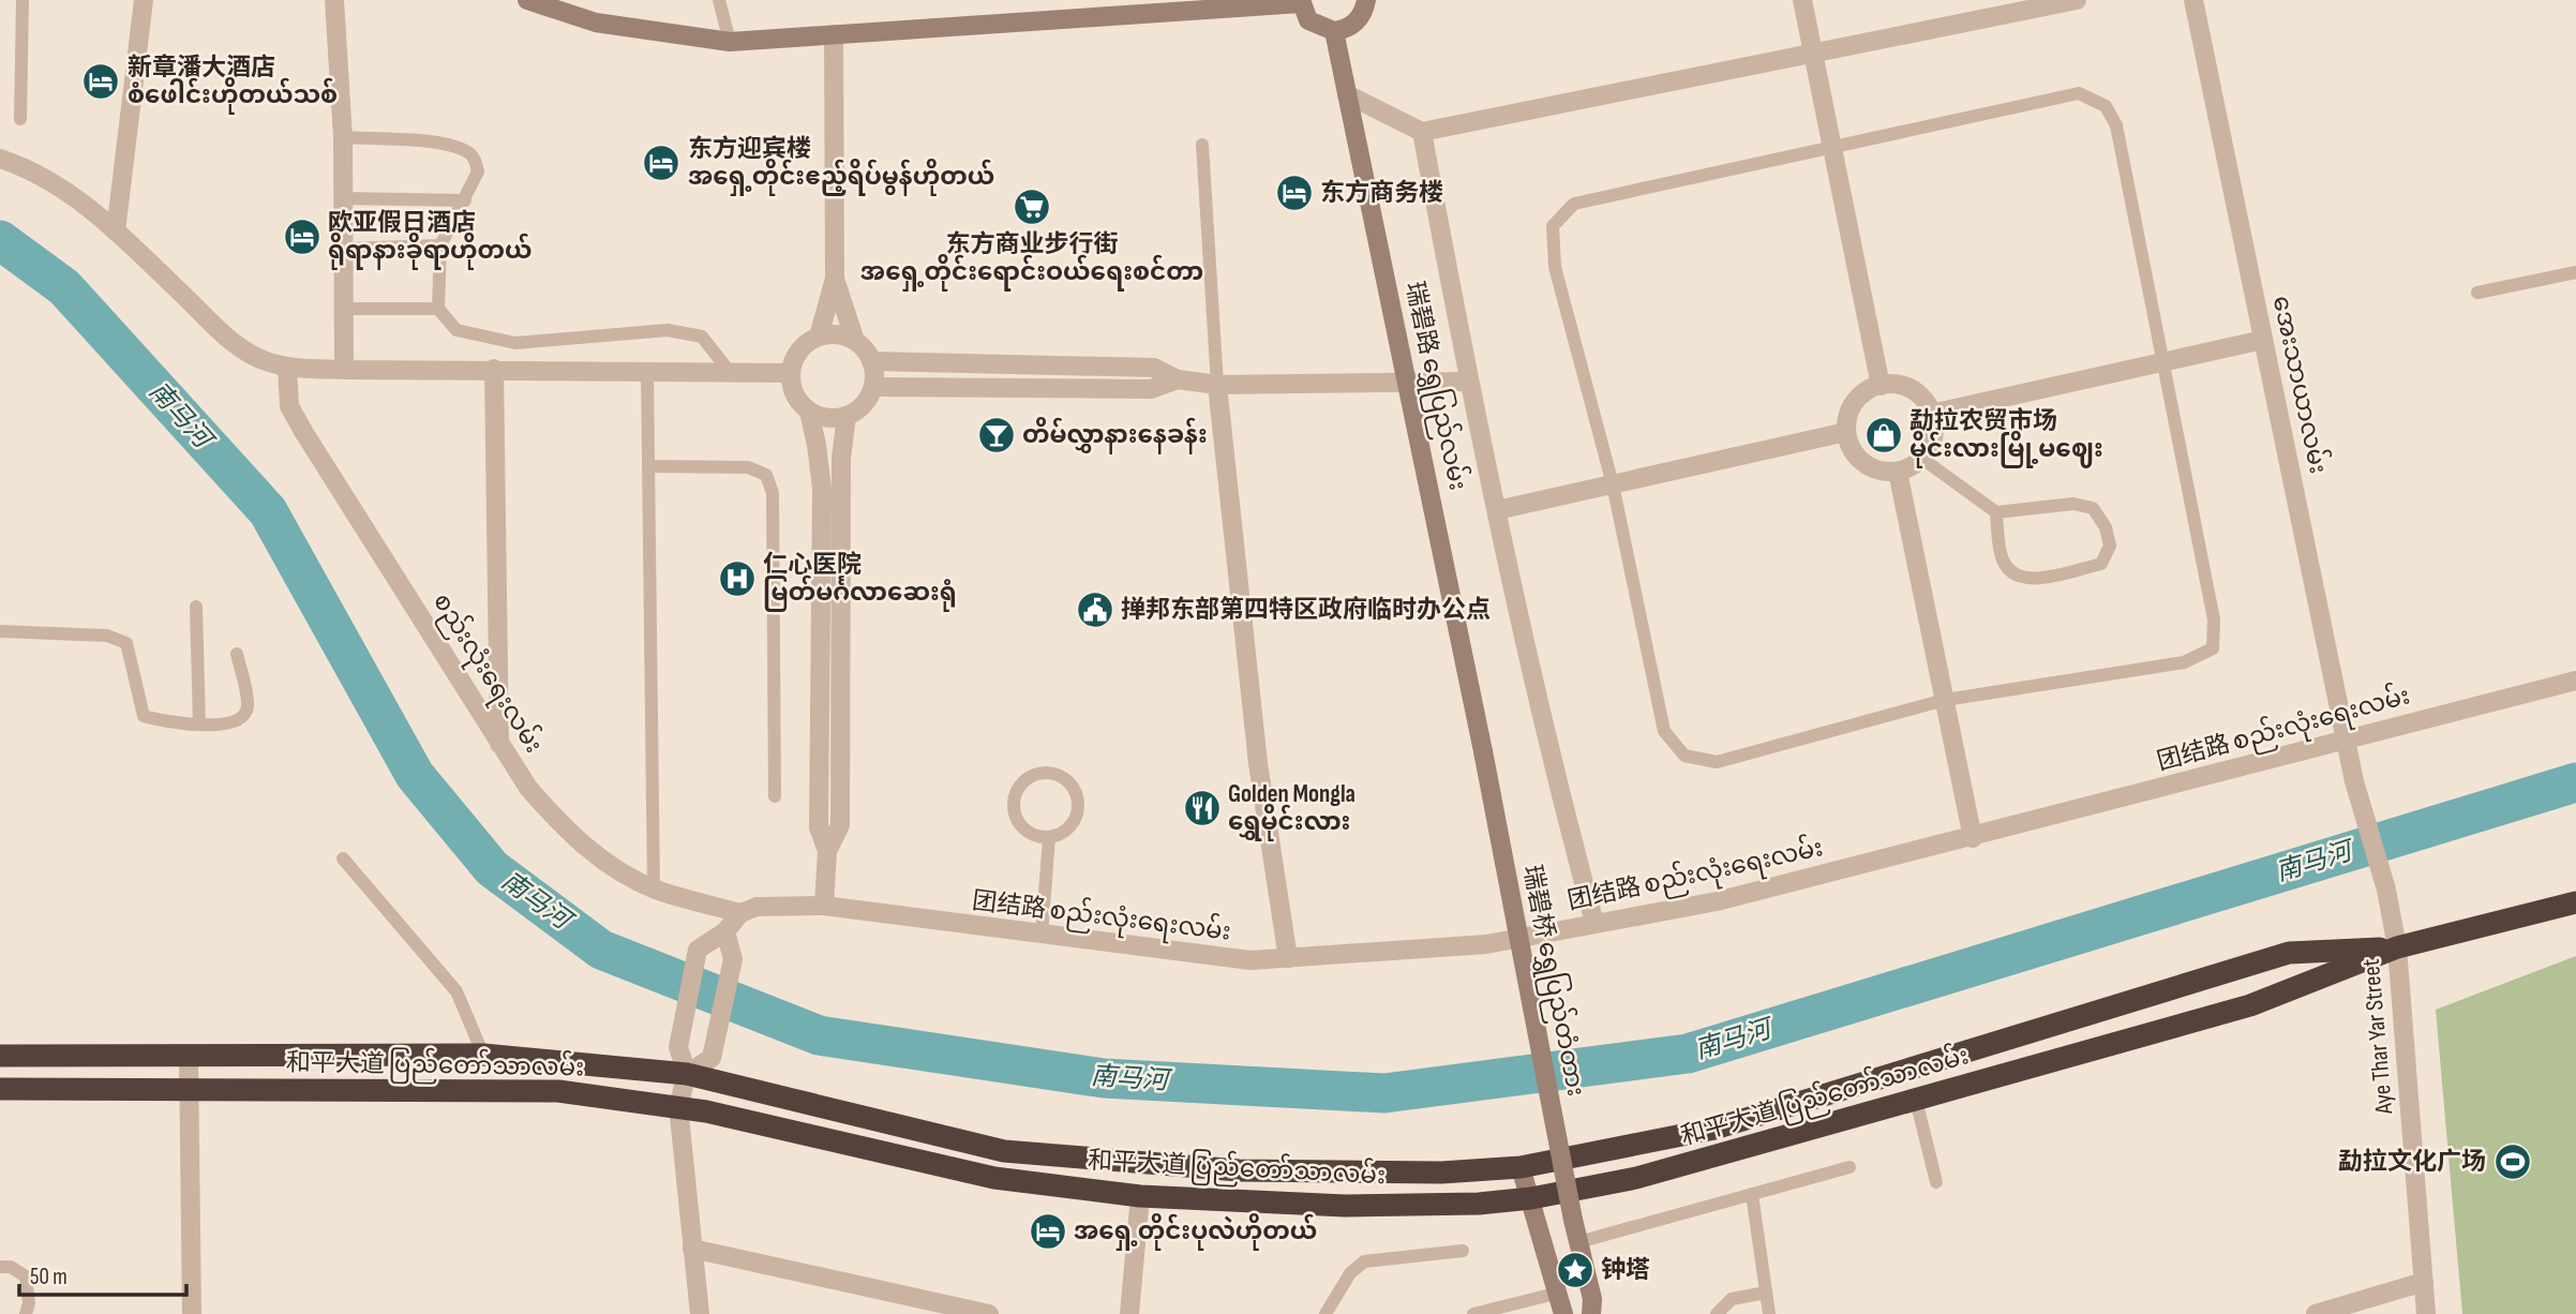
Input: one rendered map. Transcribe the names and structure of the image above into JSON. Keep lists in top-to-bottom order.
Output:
{
  "streets": {
    "highway": ["和平大道 ပြည်တော်သာလမ်း"],
    "street": [
      "အေးသာယာလမ်း",
      "瑞碧路 ရွှေပြည်လမ်း",
      "စည်းလုံးရေးလမ်း",
      "团结路 စည်းလုံးရေးလမ်း",
      "瑞碧桥 ရွှေပြည်တံတား",
      "Aye Thar Yar Street"
    ]
  },
  "crossings": [
    ["အေးသာယာလမ်း", "团结路 စည်းလုံးရေးလမ်း"],
    ["အေးသာယာလမ်း", "Aye Thar Yar Street"],
    ["瑞碧路 ရွှေပြည်လမ်း", "瑞碧桥 ရွှေပြည်တံတား"],
    ["စည်းလုံးရေးလမ်း", "团结路 စည်းလုံးရေးလမ်း"],
    ["Aye Thar Yar Street", "和平大道 ပြည်တော်သာလမ်း"]
  ],
  "water": ["南马河"],
  "places": {
    "hotel": [
      "新章潘大酒店 စံဖေါင်းဟိုတယ်သစ်",
      "东方迎宾楼 အရှေ့တိုင်းဧည့်ရိပ်မွန်ဟိုတယ်",
      "东方商务楼",
      "欧亚假日酒店 ရိုရာနားခိုရာဟိုတယ်",
      "အရှေ့တိုင်းပုလဲဟိုတယ်"
    ],
    "supermarket": ["东方商业步行街 အရှေ့တိုင်းရောင်းဝယ်ရေးစင်တာ"],
    "bar": ["တိမ်လွှာနားနေခန်း"],
    "shop": ["勐拉农贸市场 မိုင်းလားမြို့မဈေး"],
    "hospital": ["仁心医院 မြတ်မင်္ဂလာဆေးရုံ"],
    "public building": ["掸邦东部第四特区政府临时办公点"],
    "restaurant": ["Golden Mongla ရွှေမိုင်းလား"],
    "sports": ["勐拉文化广场"],
    "place": ["钟塔"]
  },
  "scale_bar": "50 m"
}
